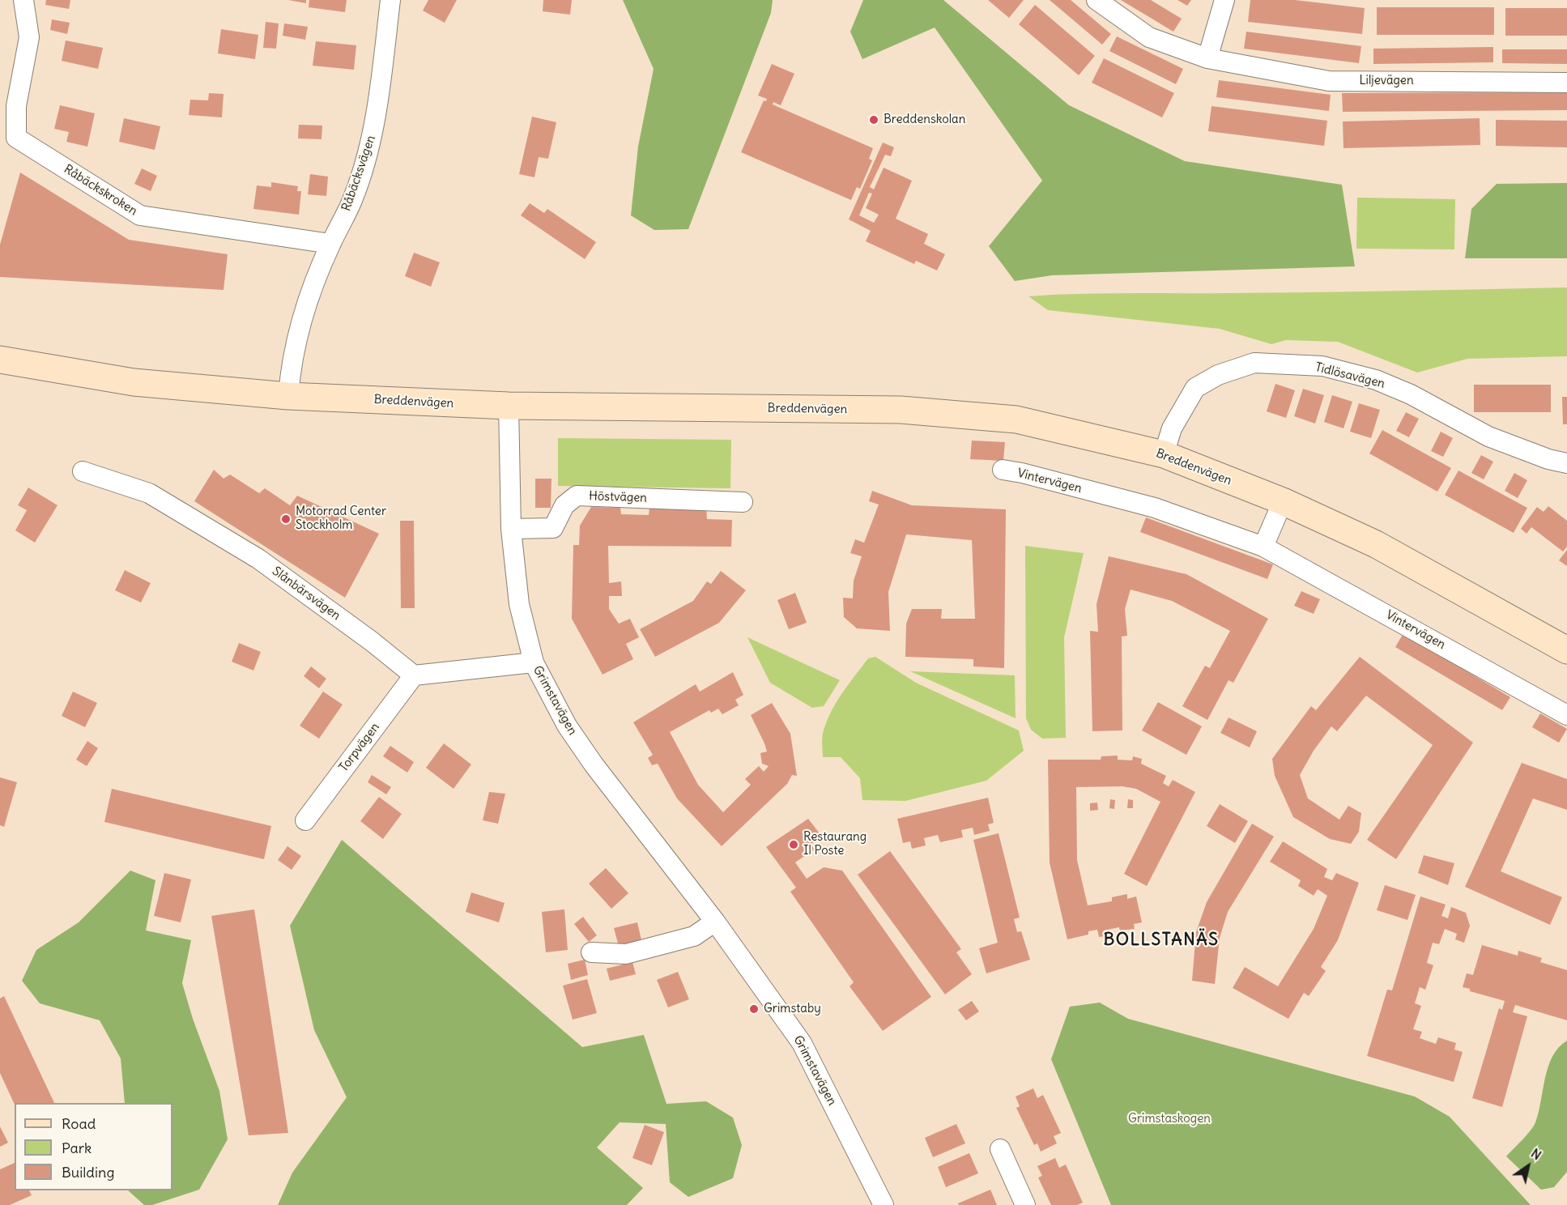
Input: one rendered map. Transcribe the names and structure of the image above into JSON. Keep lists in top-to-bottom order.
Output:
{
  "streets": {
    "street": [
      "Liljevägen",
      "Råbäcksvägen",
      "Råbäckskroken",
      "Tidlösavägen",
      "Breddenvägen",
      "Vintervägen",
      "Höstvägen",
      "Slånbärsvägen",
      "Grimstavägen",
      "Torpvägen"
    ]
  },
  "crossings": [
    ["Råbäcksvägen", "Råbäckskroken"],
    ["Råbäcksvägen", "Breddenvägen"],
    ["Tidlösavägen", "Breddenvägen"],
    ["Breddenvägen", "Grimstavägen"],
    ["Höstvägen", "Grimstavägen"],
    ["Slånbärsvägen", "Torpvägen"]
  ],
  "districts": ["BOLLSTANÄS"],
  "parks": ["Grimstaskogen"],
  "places": [
    "Breddenskolan",
    "Motorrad Center Stockholm",
    "Restaurang Il Poste",
    "Grimstaby"
  ],
  "legend": ["Road", "Park", "Building"],
  "north": "top right"
}
